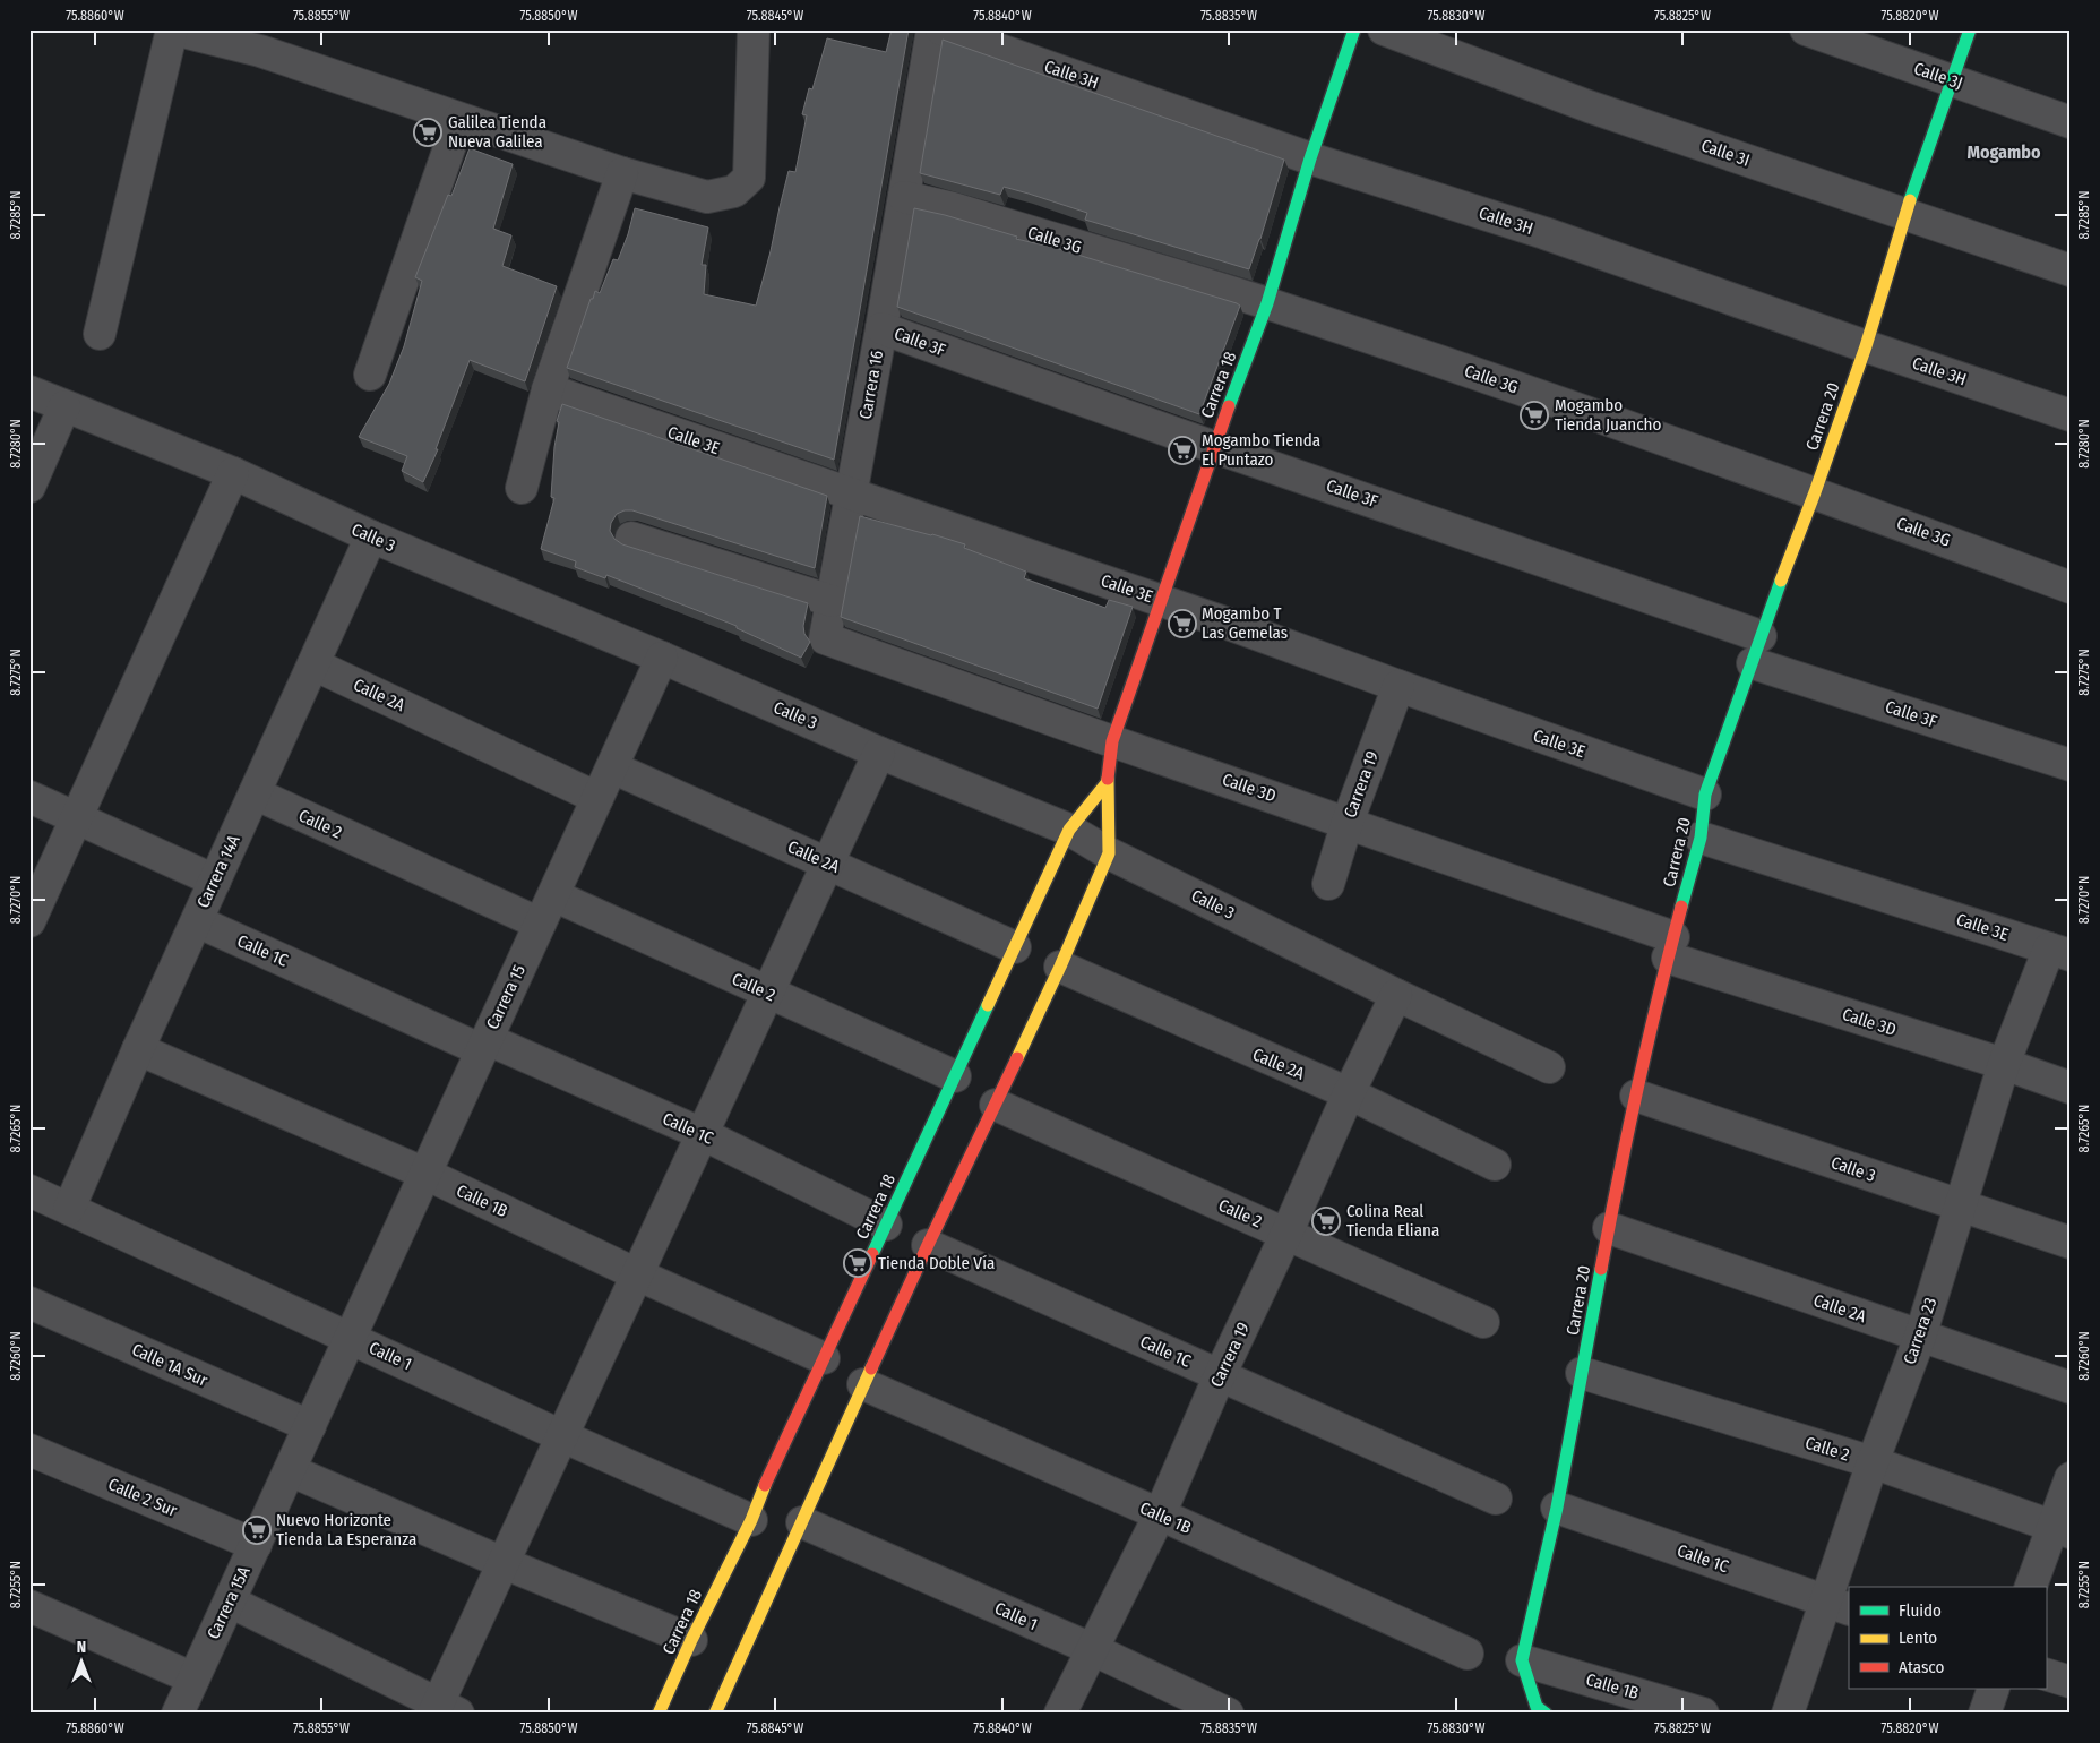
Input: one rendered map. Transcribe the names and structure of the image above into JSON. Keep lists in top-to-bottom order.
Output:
{
  "streets": {
    "street": [
      "Calle 3H",
      "Calle 3J",
      "Calle 3I",
      "Calle 3G",
      "Calle 3F",
      "Carrera 16",
      "Carrera 18",
      "Carrera 20",
      "Calle 3E",
      "Calle 3",
      "Calle 2A",
      "Carrera 19",
      "Calle 3D",
      "Calle 2",
      "Carrera 14A",
      "Calle 1C",
      "Carrera 15",
      "Calle 1B",
      "Carrera 23",
      "Calle 1",
      "Calle 1A Sur",
      "Calle 2 Sur",
      "Carrera 15A"
    ]
  },
  "crossings": [
    ["Calle 3H", "Carrera 18"],
    ["Calle 3H", "Carrera 20"],
    ["Calle 3J", "Carrera 20"],
    ["Calle 3I", "Carrera 20"],
    ["Calle 3G", "Carrera 16"],
    ["Calle 3G", "Carrera 18"],
    ["Calle 3G", "Carrera 20"],
    ["Calle 3F", "Carrera 16"],
    ["Calle 3F", "Carrera 18"],
    ["Calle 3F", "Carrera 20"],
    ["Carrera 16", "Calle 3E"],
    ["Carrera 16", "Calle 3D"],
    ["Carrera 18", "Calle 3E"],
    ["Carrera 18", "Calle 3"],
    ["Carrera 18", "Calle 2A"],
    ["Carrera 18", "Calle 3D"],
    ["Carrera 18", "Calle 2"],
    ["Carrera 18", "Calle 1C"],
    ["Carrera 18", "Calle 1B"],
    ["Carrera 18", "Calle 1"],
    ["Carrera 20", "Calle 3E"],
    ["Carrera 20", "Calle 3"],
    ["Carrera 20", "Calle 2A"],
    ["Carrera 20", "Calle 3D"],
    ["Carrera 20", "Calle 2"],
    ["Carrera 20", "Calle 1C"],
    ["Carrera 20", "Calle 1B"],
    ["Calle 3E", "Carrera 19"],
    ["Calle 3E", "Carrera 23"],
    ["Calle 3", "Carrera 19"],
    ["Calle 3", "Carrera 14A"],
    ["Calle 3", "Carrera 15"],
    ["Calle 3", "Carrera 23"],
    ["Calle 2A", "Carrera 19"],
    ["Calle 2A", "Carrera 14A"],
    ["Calle 2A", "Carrera 15"],
    ["Calle 2A", "Carrera 23"],
    ["Carrera 19", "Calle 3D"],
    ["Carrera 19", "Calle 2"],
    ["Carrera 19", "Calle 1C"],
    ["Carrera 19", "Calle 1B"],
    ["Carrera 19", "Calle 1"],
    ["Calle 3D", "Carrera 23"],
    ["Calle 2", "Carrera 14A"],
    ["Calle 2", "Carrera 15"],
    ["Calle 2", "Carrera 23"],
    ["Carrera 14A", "Calle 1C"],
    ["Carrera 14A", "Calle 1B"],
    ["Carrera 14A", "Calle 1"],
    ["Calle 1C", "Carrera 15"],
    ["Calle 1C", "Carrera 23"],
    ["Carrera 15", "Calle 1B"],
    ["Carrera 15", "Calle 1"],
    ["Carrera 15", "Carrera 15A"],
    ["Calle 1", "Carrera 15A"],
    ["Calle 1A Sur", "Carrera 15A"],
    ["Calle 2 Sur", "Carrera 15A"]
  ],
  "districts": ["Mogambo"],
  "places": {
    "supermarket": [
      "Galilea Tienda Nueva Galilea",
      "Mogambo Tienda Juancho",
      "Mogambo Tienda El Puntazo",
      "Mogambo T Las Gemelas",
      "Colina Real Tienda Eliana",
      "Tienda Doble Vía",
      "Nuevo Horizonte Tienda La Esperanza"
    ]
  },
  "legend": ["Fluido", "Lento", "Atasco"],
  "north": "top",
  "coordinates": [
    "75.8860°W",
    "75.8855°W",
    "75.8850°W",
    "75.8845°W",
    "75.8840°W",
    "75.8835°W",
    "75.8830°W",
    "75.8825°W",
    "75.8820°W",
    "8.7285°N",
    "8.7280°N",
    "8.7275°N",
    "8.7270°N",
    "8.7265°N",
    "8.7260°N",
    "8.7255°N"
  ]
}
